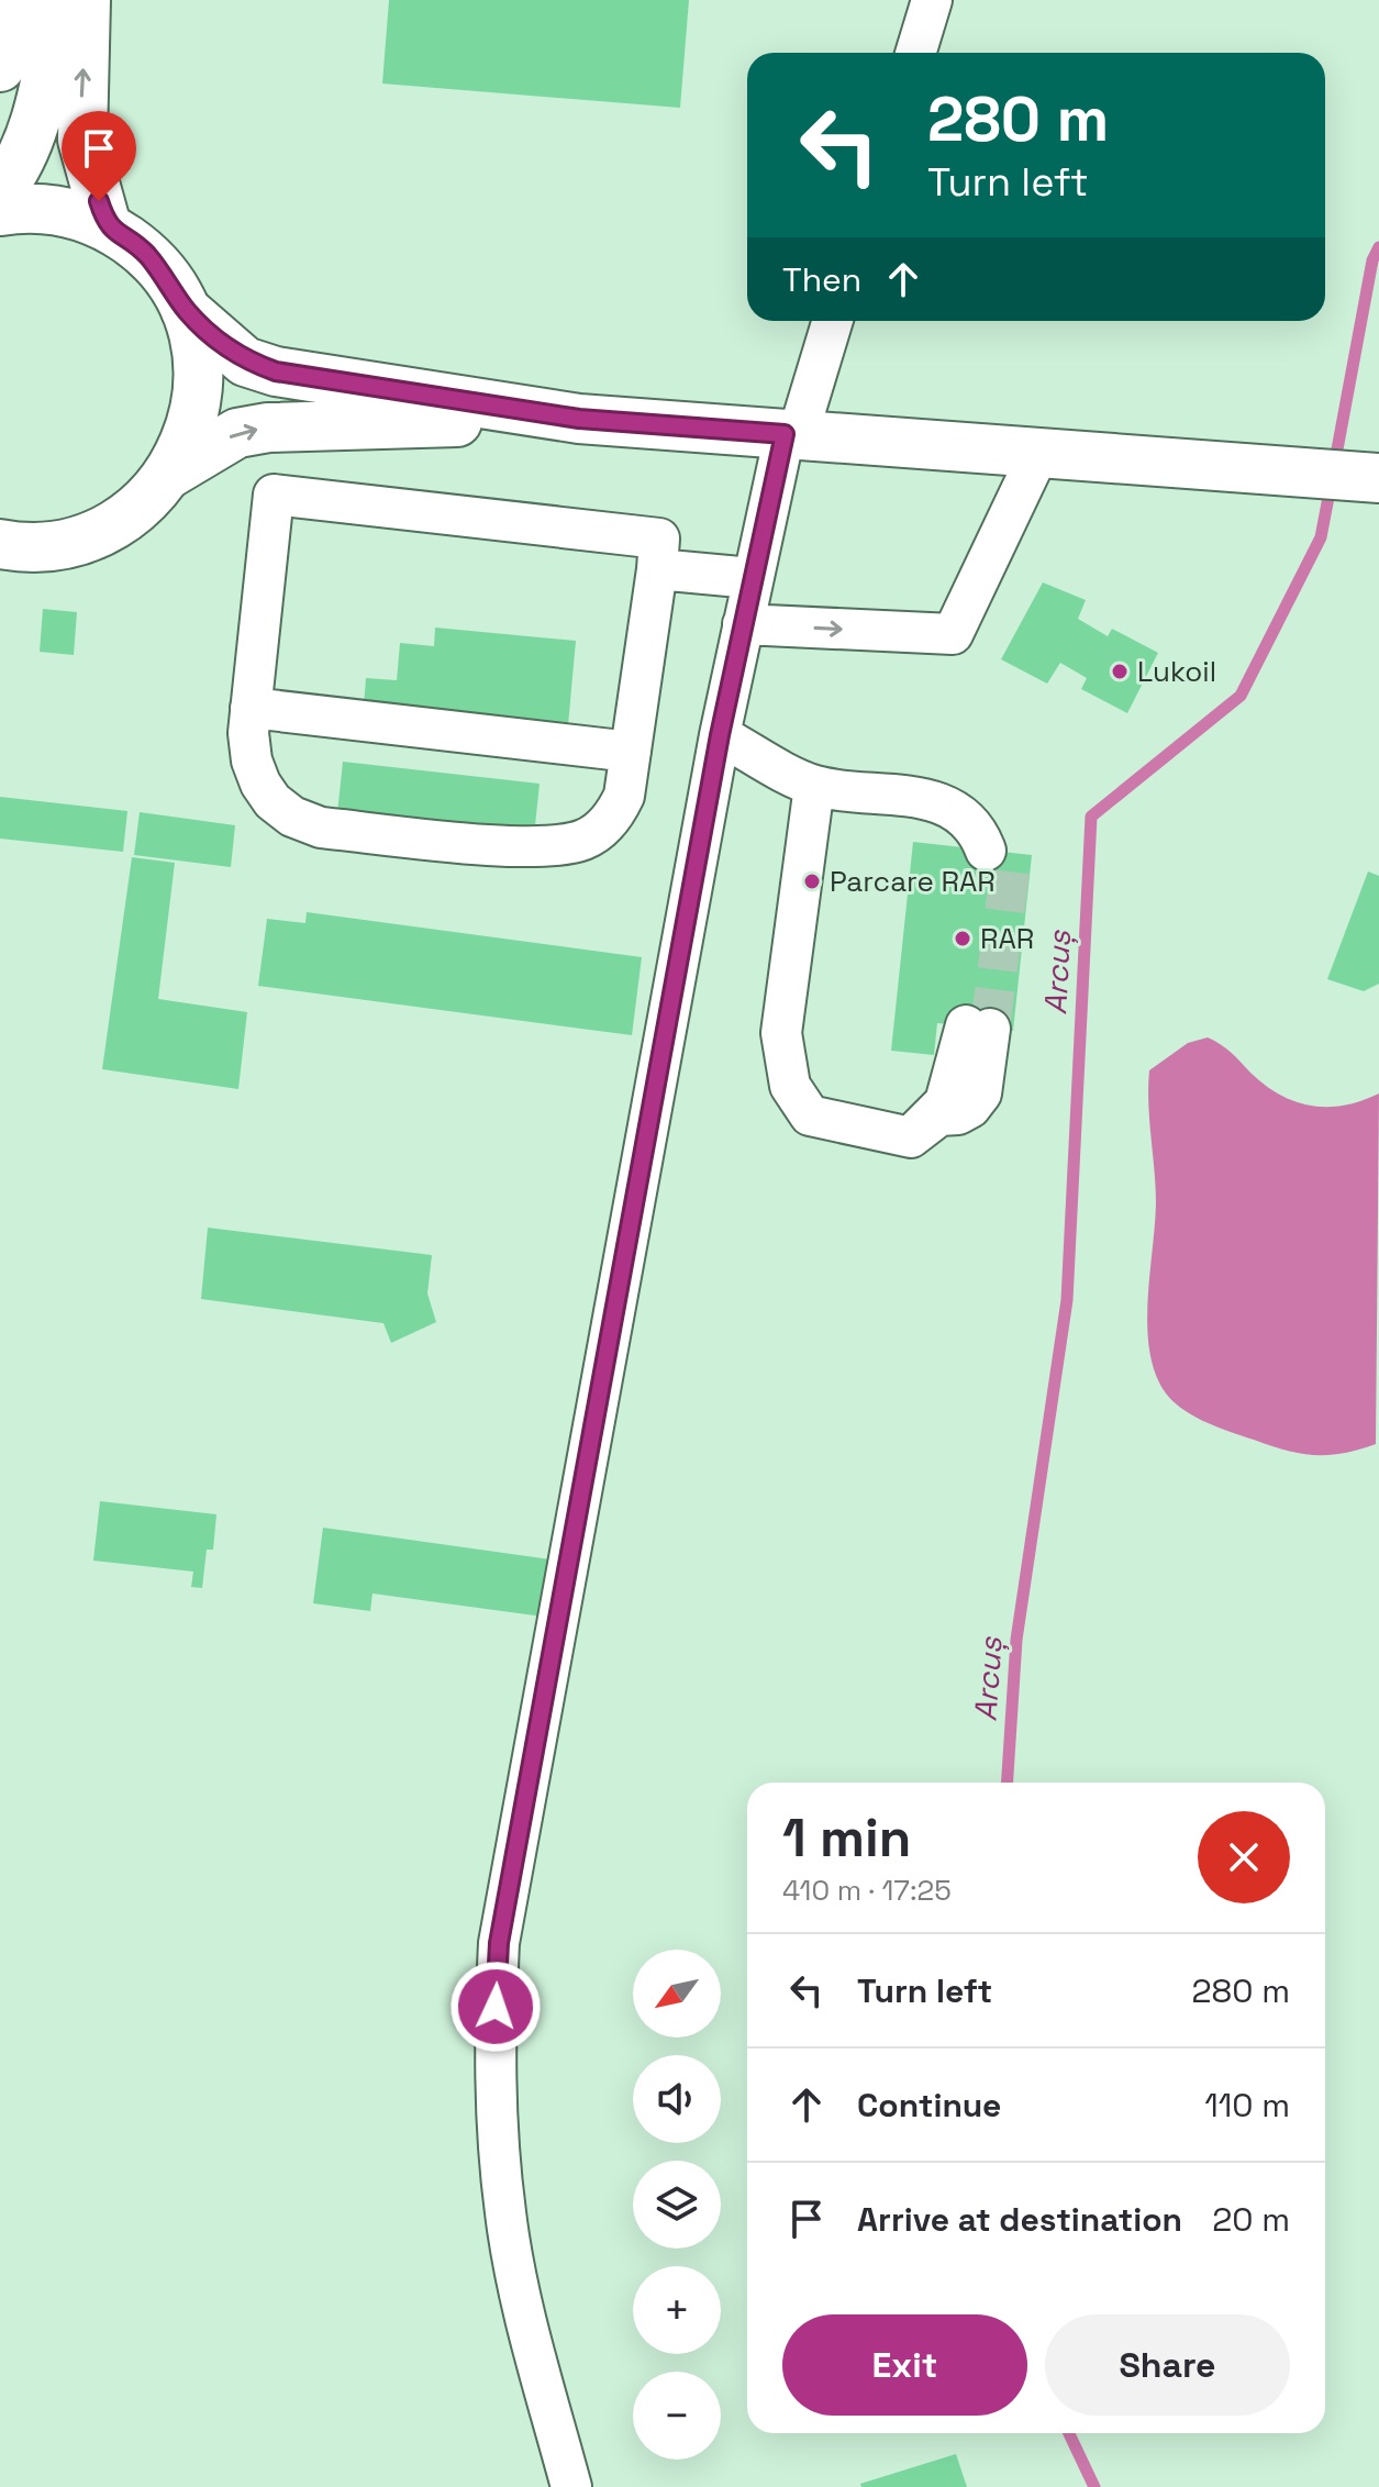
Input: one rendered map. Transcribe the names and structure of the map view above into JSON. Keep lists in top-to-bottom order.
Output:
{
  "water": ["Arcuș"],
  "places": ["Lukoil", "Parcare RAR", "RAR"],
  "north": "bottom left",
  "page": {
    "turn": ["280 m", "Turn left"],
    "then": "Then",
    "heading": ["1 min", "410 m · 17:25"],
    "list": [
      {
        "name": "Turn left",
        "value": "280 m"
      },
      {
        "name": "Continue",
        "value": "110 m"
      },
      {
        "name": "Arrive at destination",
        "value": "20 m"
      }
    ],
    "map_buttons": ["+", "−"],
    "buttons": ["Exit", "Share"]
  }
}
